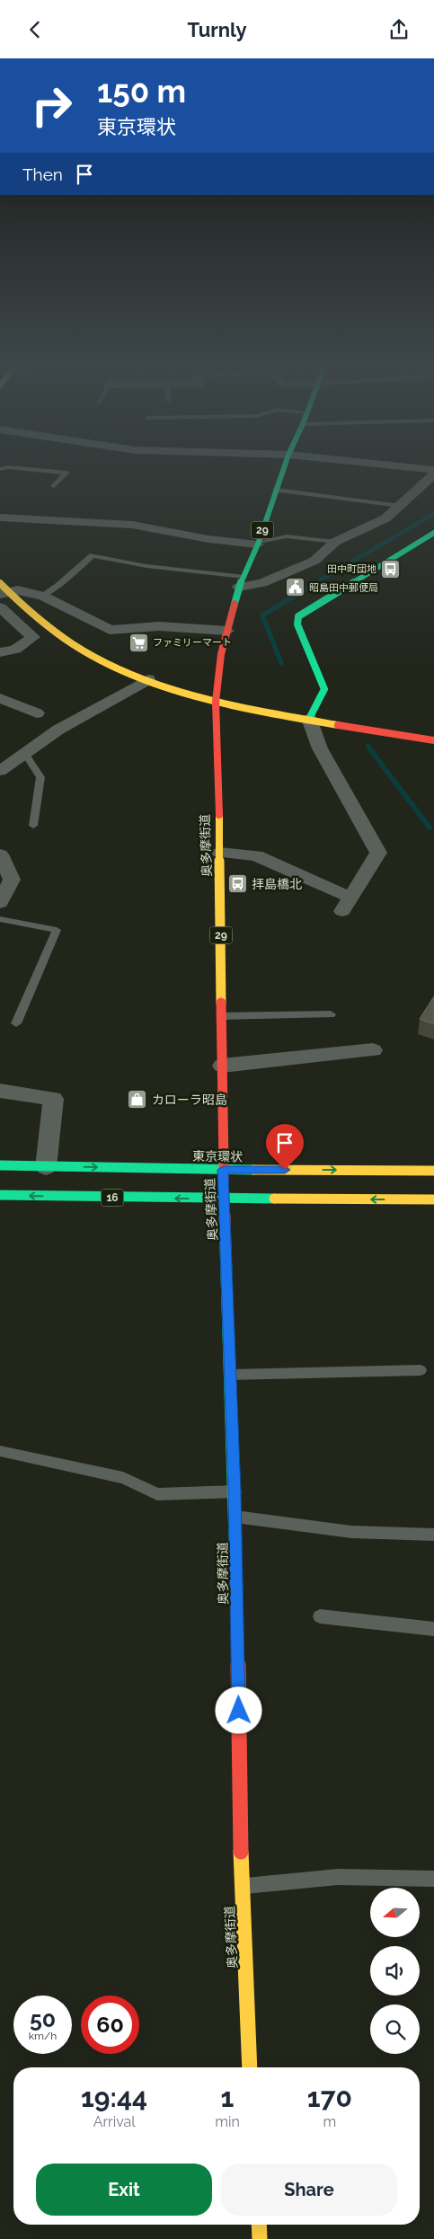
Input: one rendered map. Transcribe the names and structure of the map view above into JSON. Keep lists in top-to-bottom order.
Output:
{
  "streets": {
    "main road": [
      "29",
      "奥多摩街道",
      "東京環状",
      "16"
    ]
  },
  "crossings": [
    ["奥多摩街道", "東京環状"],
    ["奥多摩街道", "16"]
  ],
  "places": {
    "bus stop": ["田中町団地", "拝島橋北"],
    "public building": ["昭島田中郵便局"],
    "supermarket": ["ファミリーマート"],
    "shop": ["カローラ昭島"]
  },
  "north": "left",
  "page": {
    "header": "Turnly",
    "turn": ["150 m", "東京環状"],
    "then": "Then",
    "speed": "50 km/h",
    "limit": "60",
    "eta": [
      "19:44",
      "Arrival",
      "1",
      "min",
      "170",
      "m"
    ],
    "buttons": ["Exit", "Share"]
  }
}
